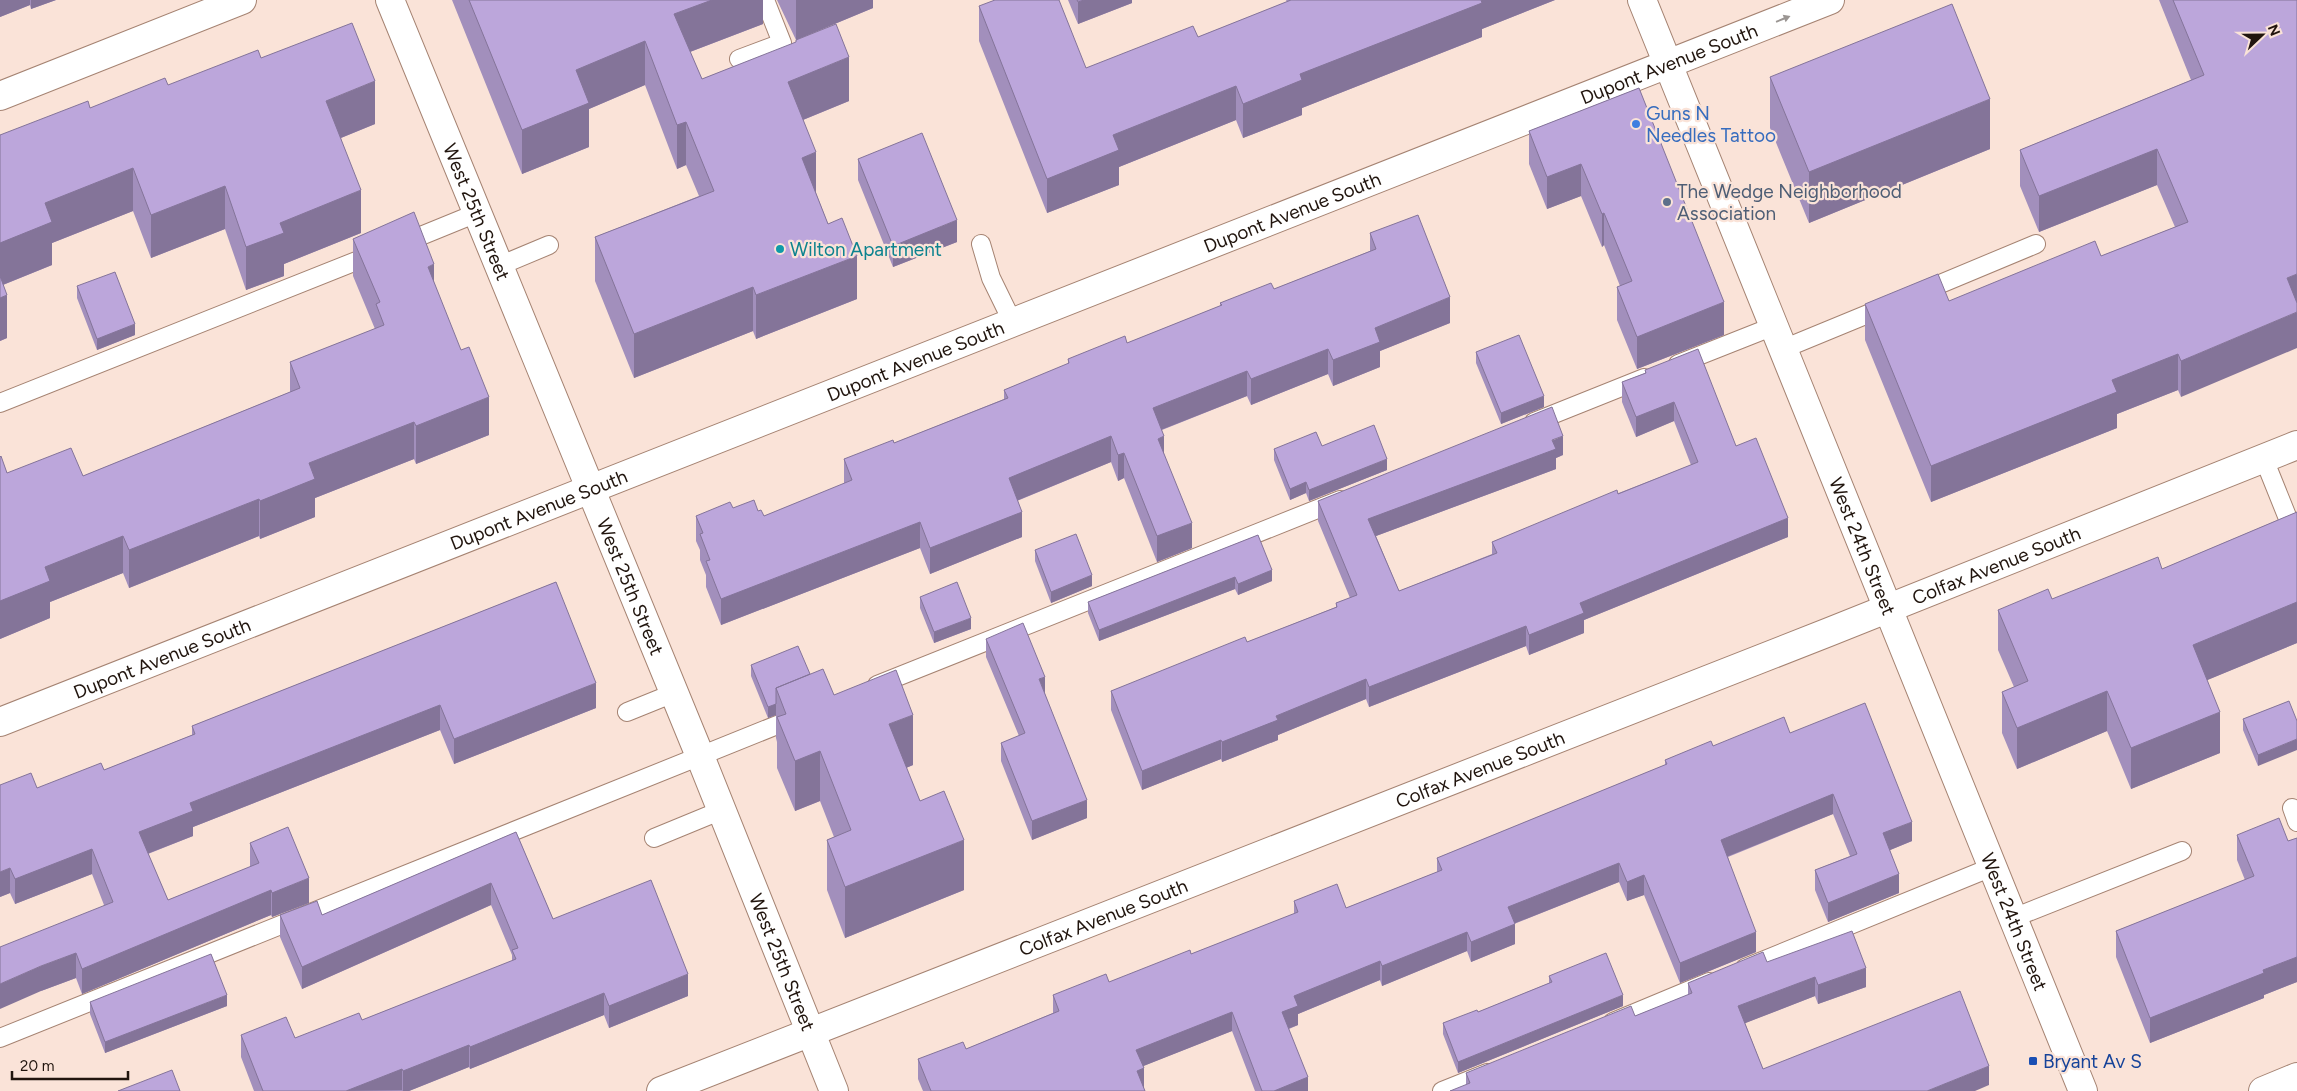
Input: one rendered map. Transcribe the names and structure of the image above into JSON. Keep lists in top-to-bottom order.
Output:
{
  "streets": {
    "street": [
      "Dupont Avenue South",
      "West 25th Street",
      "West 24th Street",
      "Colfax Avenue South"
    ]
  },
  "crossings": [
    ["Dupont Avenue South", "West 25th Street"],
    ["Dupont Avenue South", "West 24th Street"],
    ["West 25th Street", "Colfax Avenue South"],
    ["West 24th Street", "Colfax Avenue South"]
  ],
  "places": {
    "other": ["Guns N Needles Tattoo", "The Wedge Neighborhood Association", "Wilton Apartment"],
    "transit": ["Bryant Av S"]
  },
  "scale_bar": "20 m",
  "north": "right"
}
